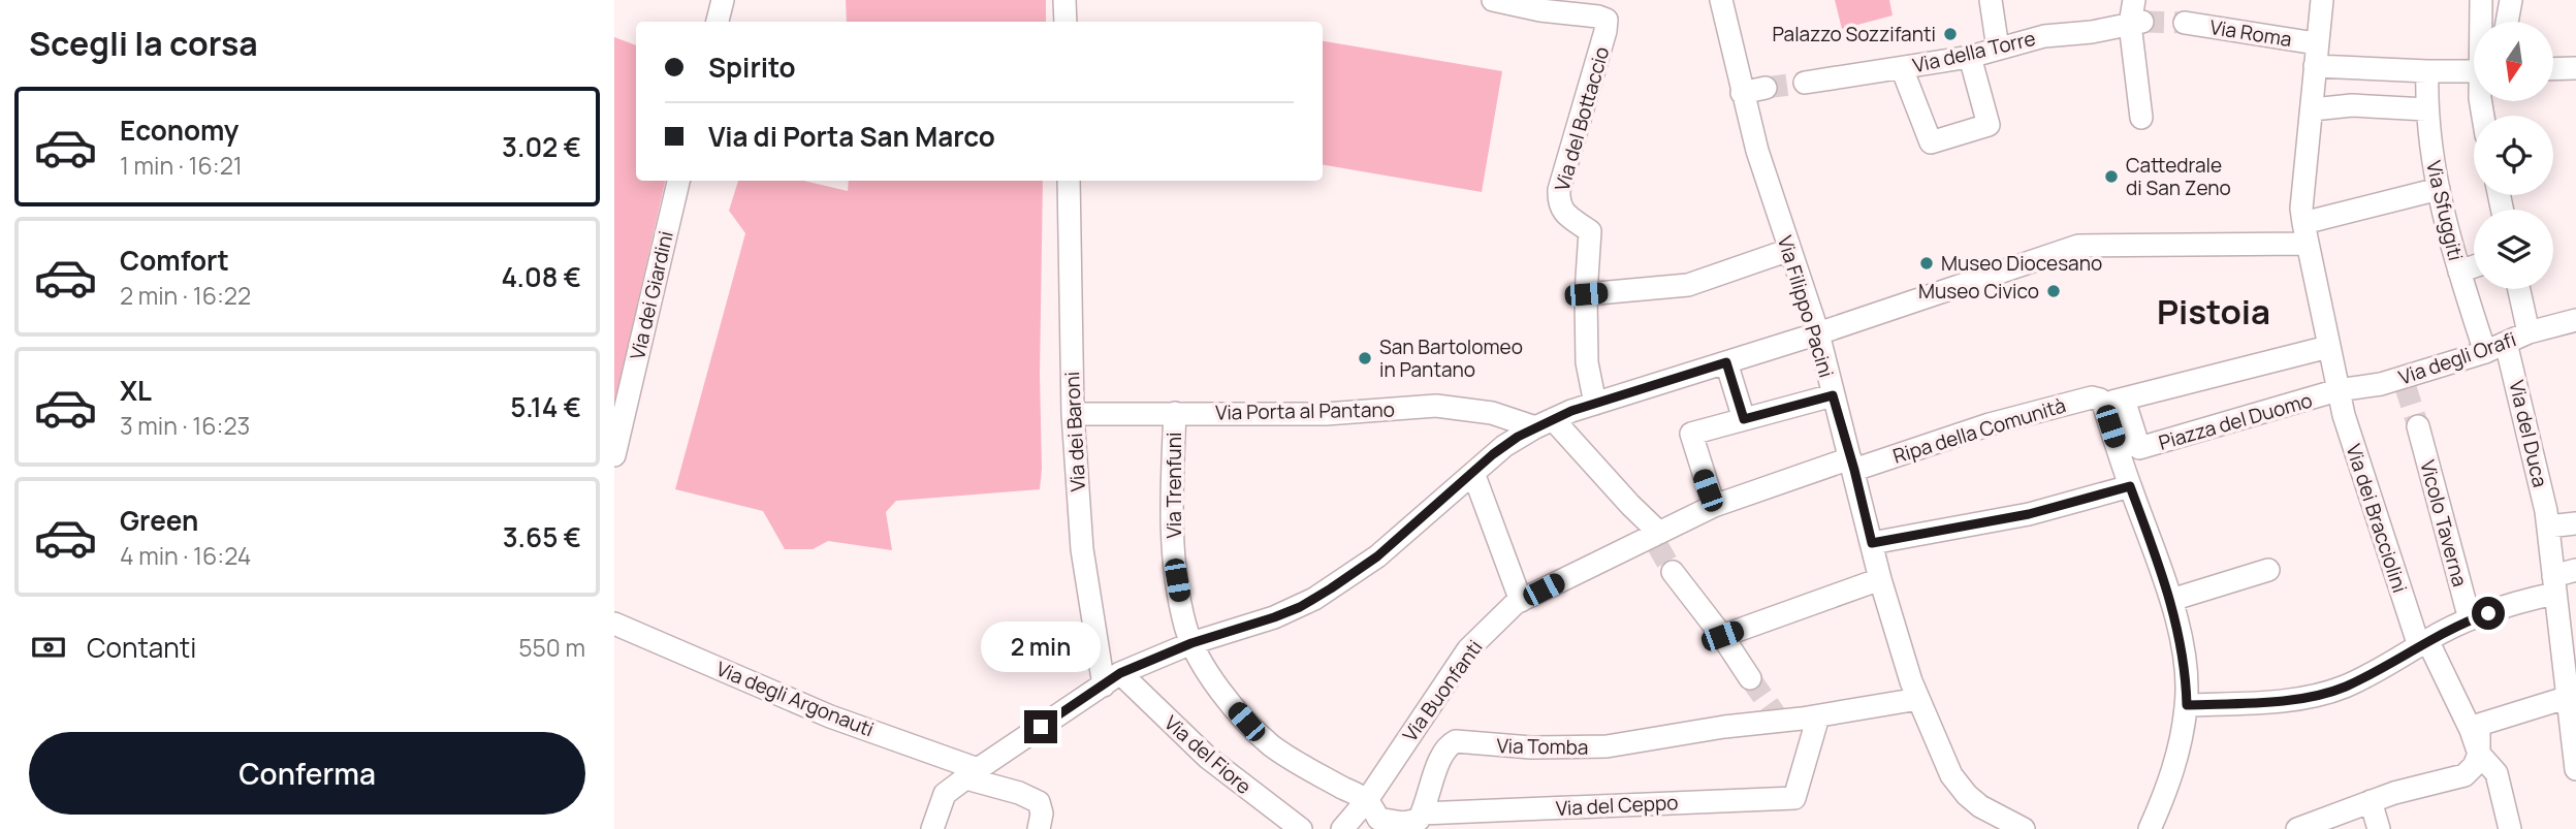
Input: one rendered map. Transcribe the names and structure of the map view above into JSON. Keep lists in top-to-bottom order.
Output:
{
  "streets": {
    "street": [
      "Via Roma",
      "Via della Torre",
      "Via del Bottaccio",
      "Via Sfuggiti",
      "Via dei Giardini",
      "Via Filippo Pacini",
      "Via degli Orafi",
      "Via Porta al Pantano",
      "Piazza del Duomo",
      "Ripa della Comunità",
      "Via dei Baroni",
      "Via del Duca",
      "Via Trenfuni",
      "Via dei Bracciolini",
      "Vicolo Taverna",
      "Via Buonfanti",
      "Via degli Argonauti",
      "Via Tomba",
      "Via del Fiore",
      "Via del Ceppo"
    ]
  },
  "crossings": [
    ["Via Roma", "Piazza del Duomo"],
    ["Via Sfuggiti", "Via degli Orafi"],
    ["Via Filippo Pacini", "Ripa della Comunità"],
    ["Via Filippo Pacini", "Via Buonfanti"],
    ["Via degli Orafi", "Piazza del Duomo"],
    ["Via degli Orafi", "Via del Duca"],
    ["Via degli Orafi", "Via dei Bracciolini"],
    ["Via Porta al Pantano", "Via dei Baroni"],
    ["Via Porta al Pantano", "Via Trenfuni"],
    ["Piazza del Duomo", "Ripa della Comunità"],
    ["Piazza del Duomo", "Via dei Bracciolini"],
    ["Ripa della Comunità", "Via Buonfanti"],
    ["Via dei Baroni", "Via del Fiore"],
    ["Via Trenfuni", "Via Buonfanti"],
    ["Via Tomba", "Via del Ceppo"]
  ],
  "districts": ["Pistoia"],
  "places": [
    "Palazzo Sozzifanti",
    "Cattedrale di San Zeno",
    "Museo Diocesano",
    "Museo Civico",
    "San Bartolomeo in Pantano"
  ],
  "north": "bottom",
  "page": {
    "heading": "Scegli la corsa",
    "banner": ["Spirito", "Via di Porta San Marco"],
    "list": [
      {
        "name": "Economy",
        "note": "1 min · 16:21",
        "value": "3.02 €"
      },
      {
        "name": "Comfort",
        "note": "2 min · 16:22",
        "value": "4.08 €"
      },
      {
        "name": "XL",
        "note": "3 min · 16:23",
        "value": "5.14 €"
      },
      {
        "name": "Green",
        "note": "4 min · 16:24",
        "value": "3.65 €"
      }
    ],
    "pay": ["Contanti", "550 m"],
    "bubble": "2 min",
    "buttons": "Conferma"
  }
}
